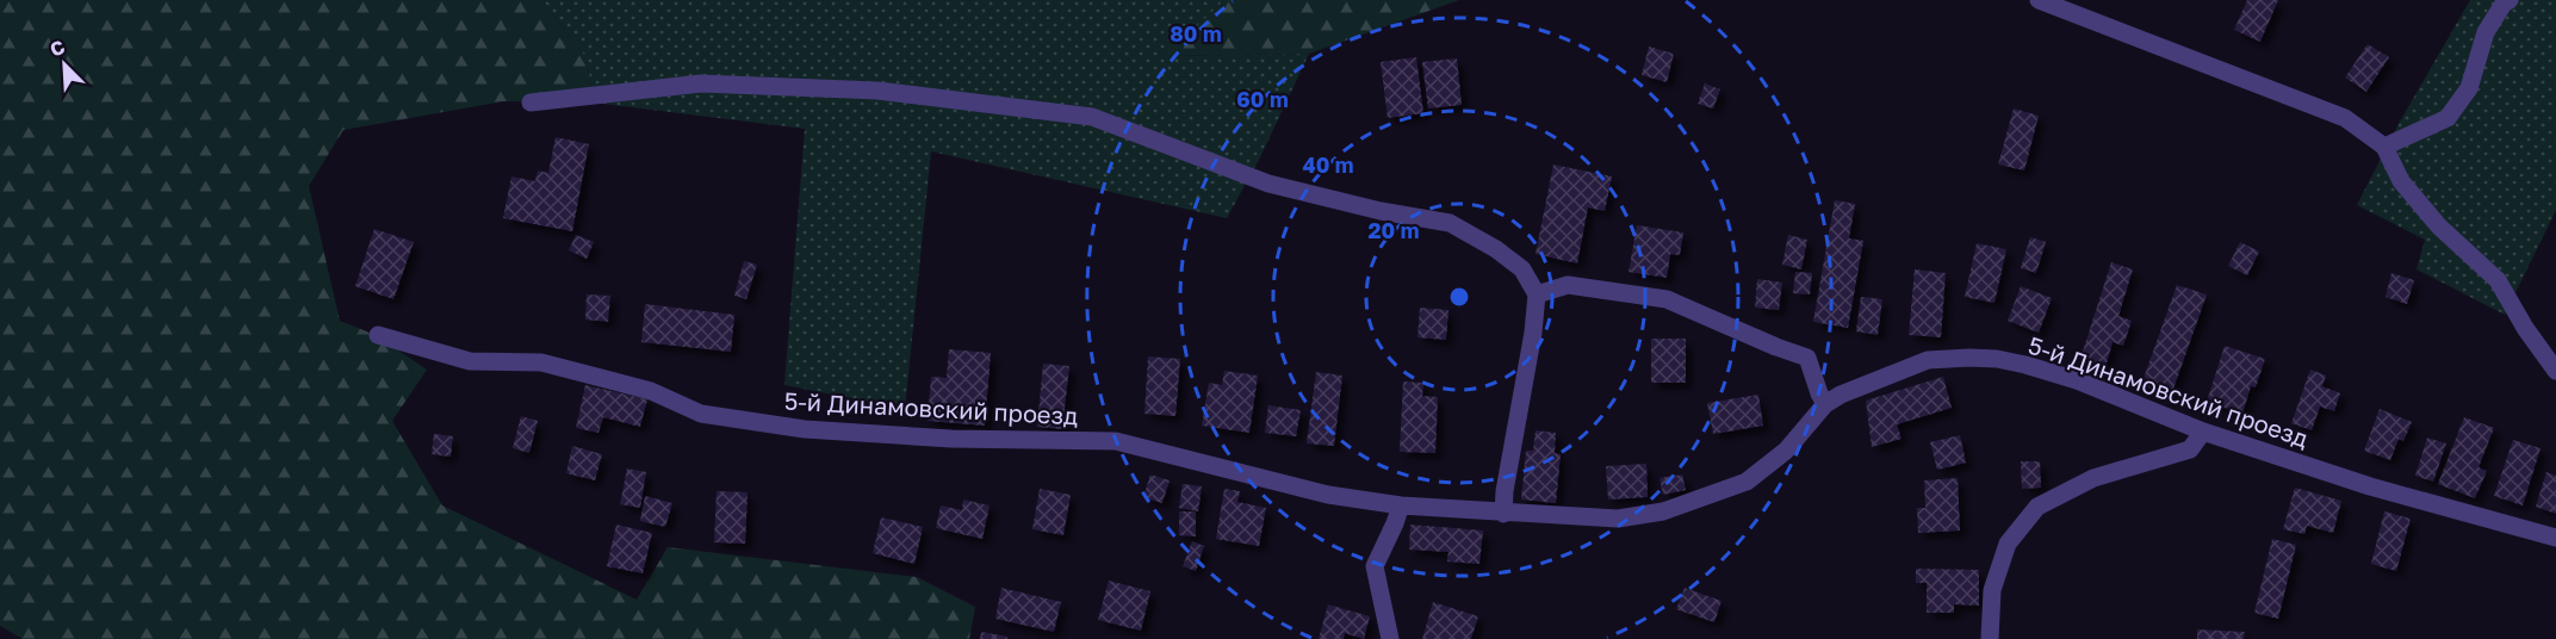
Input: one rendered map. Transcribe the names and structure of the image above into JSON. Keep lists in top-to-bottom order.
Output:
{
  "streets": {
    "street": ["5-й Динамовский проезд"]
  },
  "north": "top left",
  "rings": [
    "80 m",
    "60 m",
    "40 m",
    "20 m"
  ]
}
